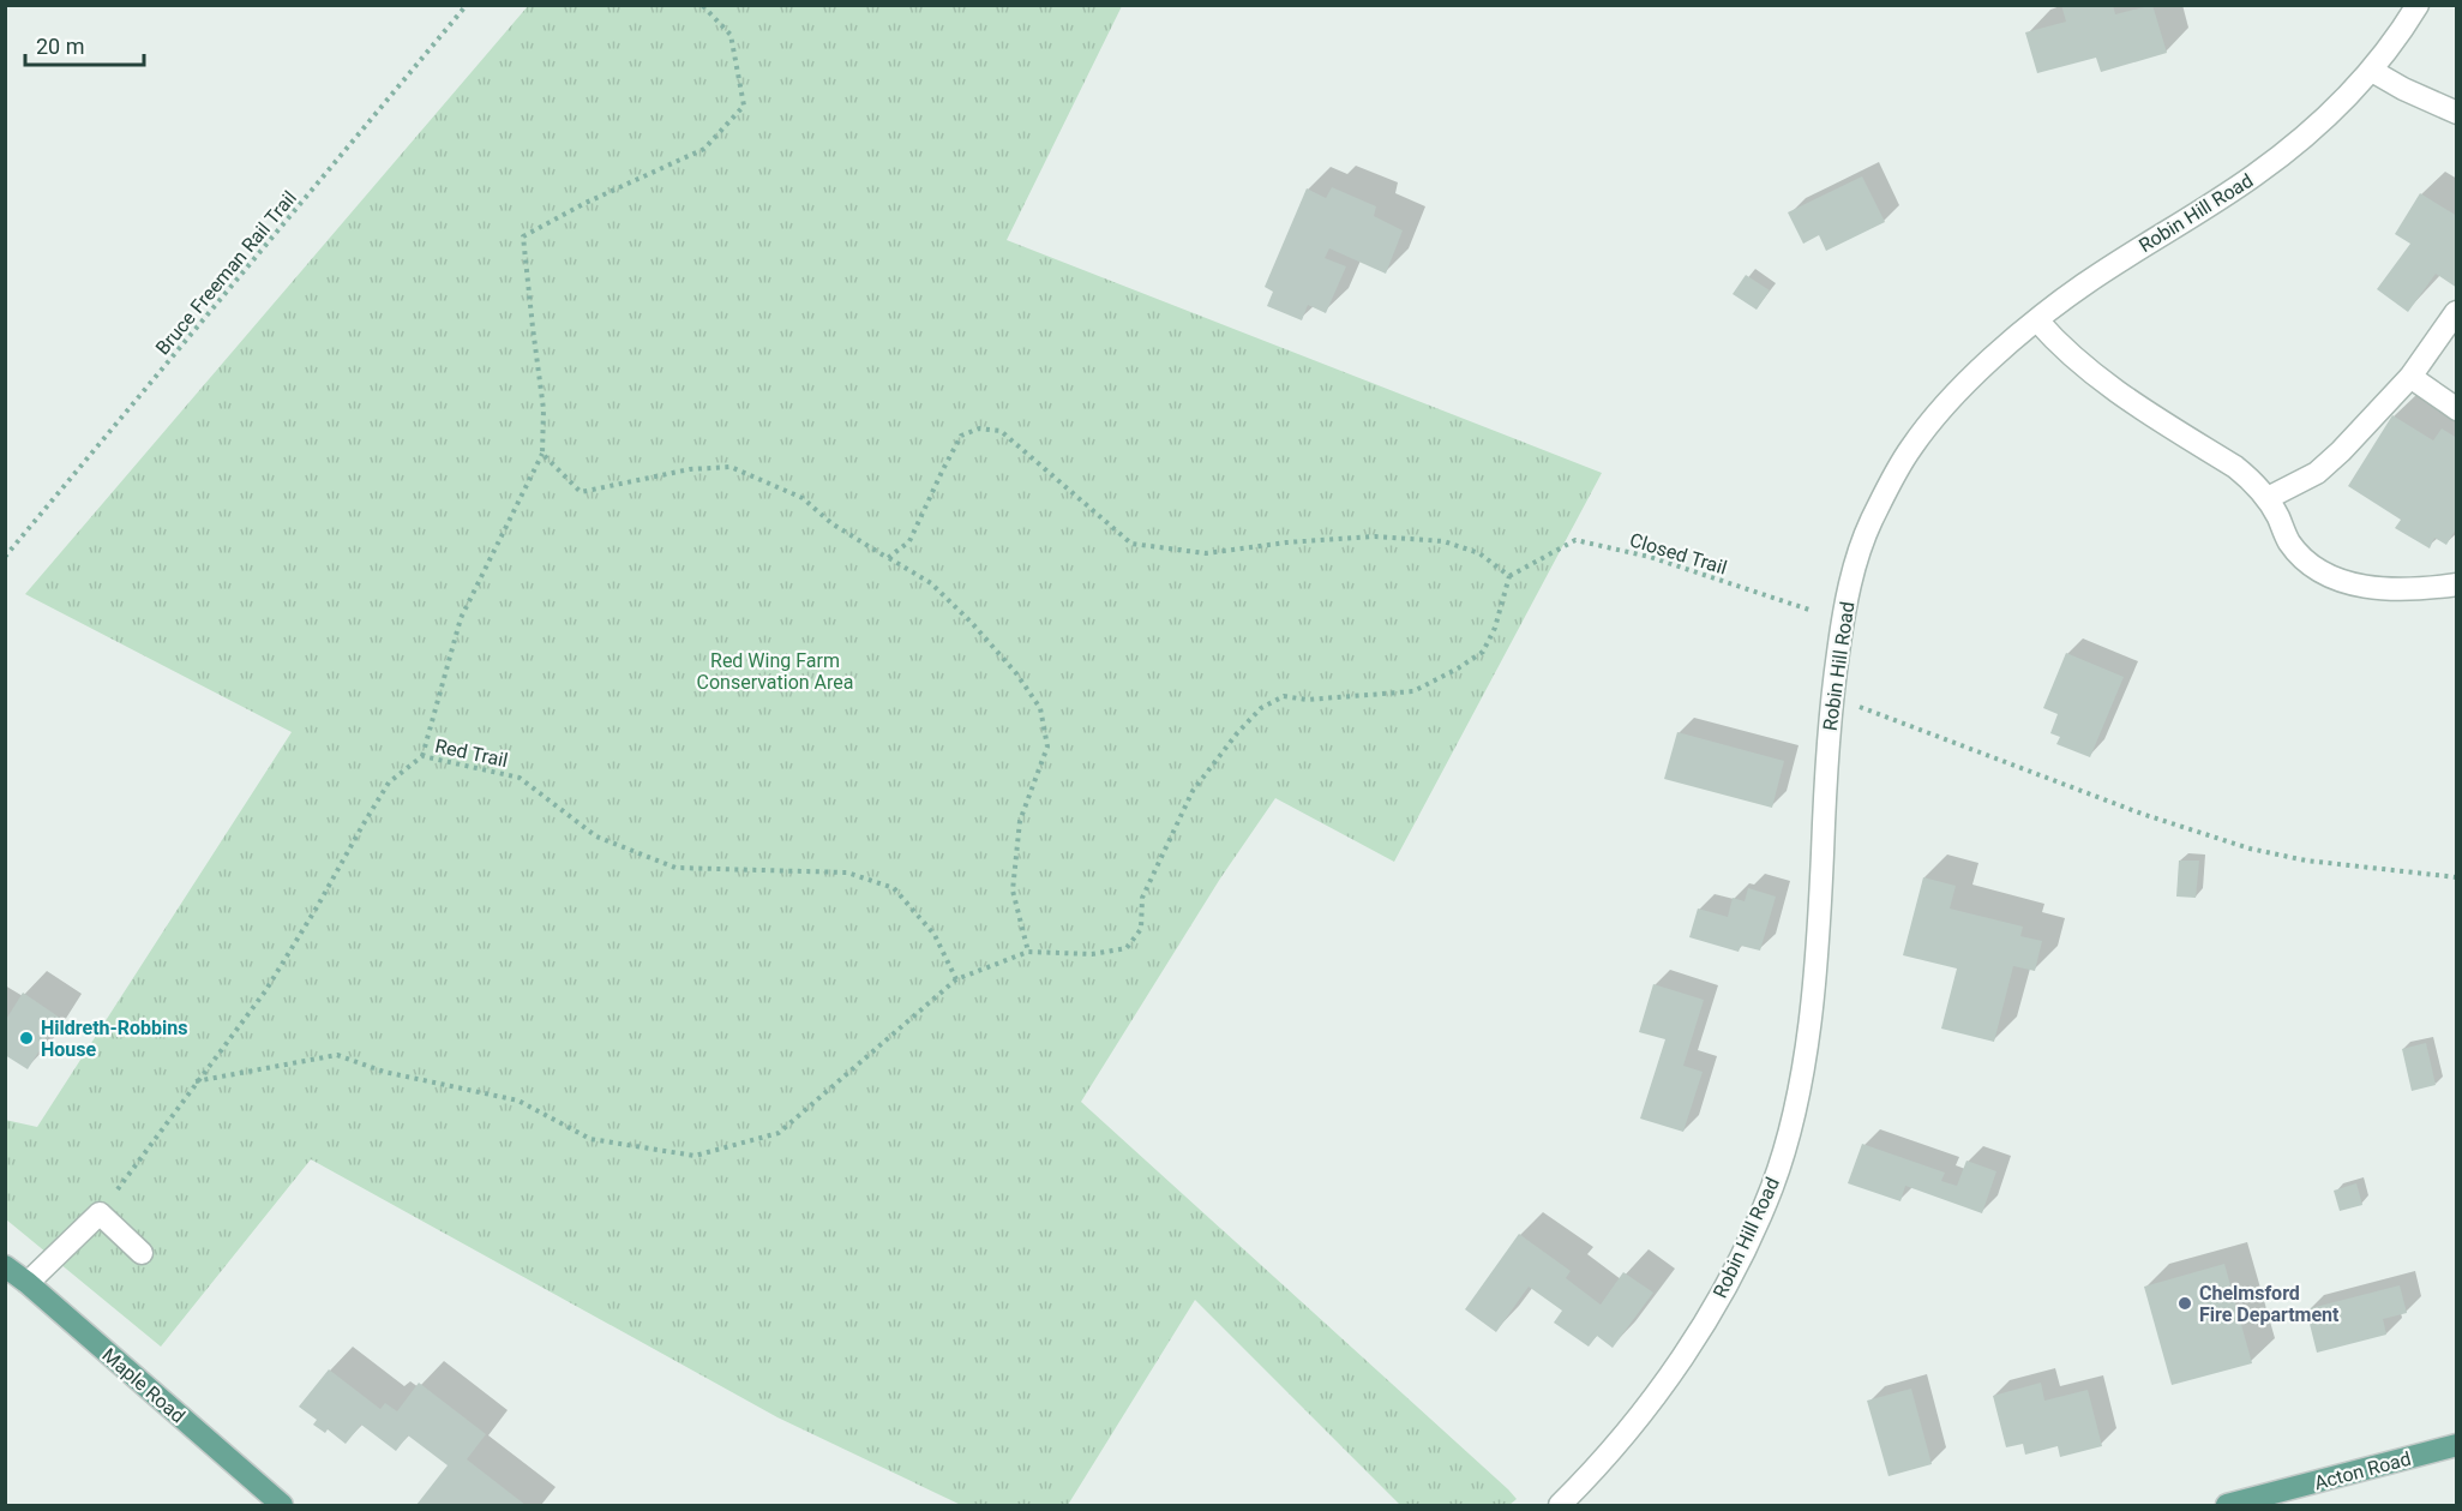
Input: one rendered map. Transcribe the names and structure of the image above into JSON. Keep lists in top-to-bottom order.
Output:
{
  "streets": {
    "main road": ["Maple Road", "Acton Road"],
    "street": ["Robin Hill Road"],
    "path": ["Bruce Freeman Rail Trail", "Closed Trail", "Red Trail"]
  },
  "crossings": [
    ["Robin Hill Road", "Closed Trail"]
  ],
  "parks": ["Red Wing Farm Conservation Area"],
  "places": ["Hildreth-Robbins House", "Chelmsford Fire Department"],
  "scale_bar": "20 m"
}
